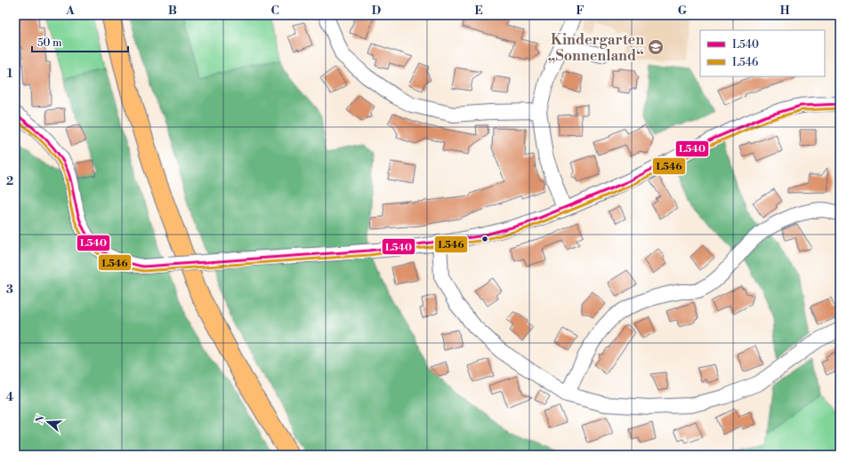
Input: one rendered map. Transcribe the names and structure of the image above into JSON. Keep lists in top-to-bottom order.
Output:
{
  "places": {
    "school or university": ["Kindergarten „Sonnenland“"]
  },
  "lines": ["transit line L540", "transit line L546"],
  "legend": ["L540", "L546"],
  "scale_bar": "50 m",
  "north": "left",
  "grid": {
    "columns": [
      "A",
      "B",
      "C",
      "D",
      "E",
      "F",
      "G",
      "H"
    ],
    "rows": [
      "1",
      "2",
      "3",
      "4"
    ]
  }
}
